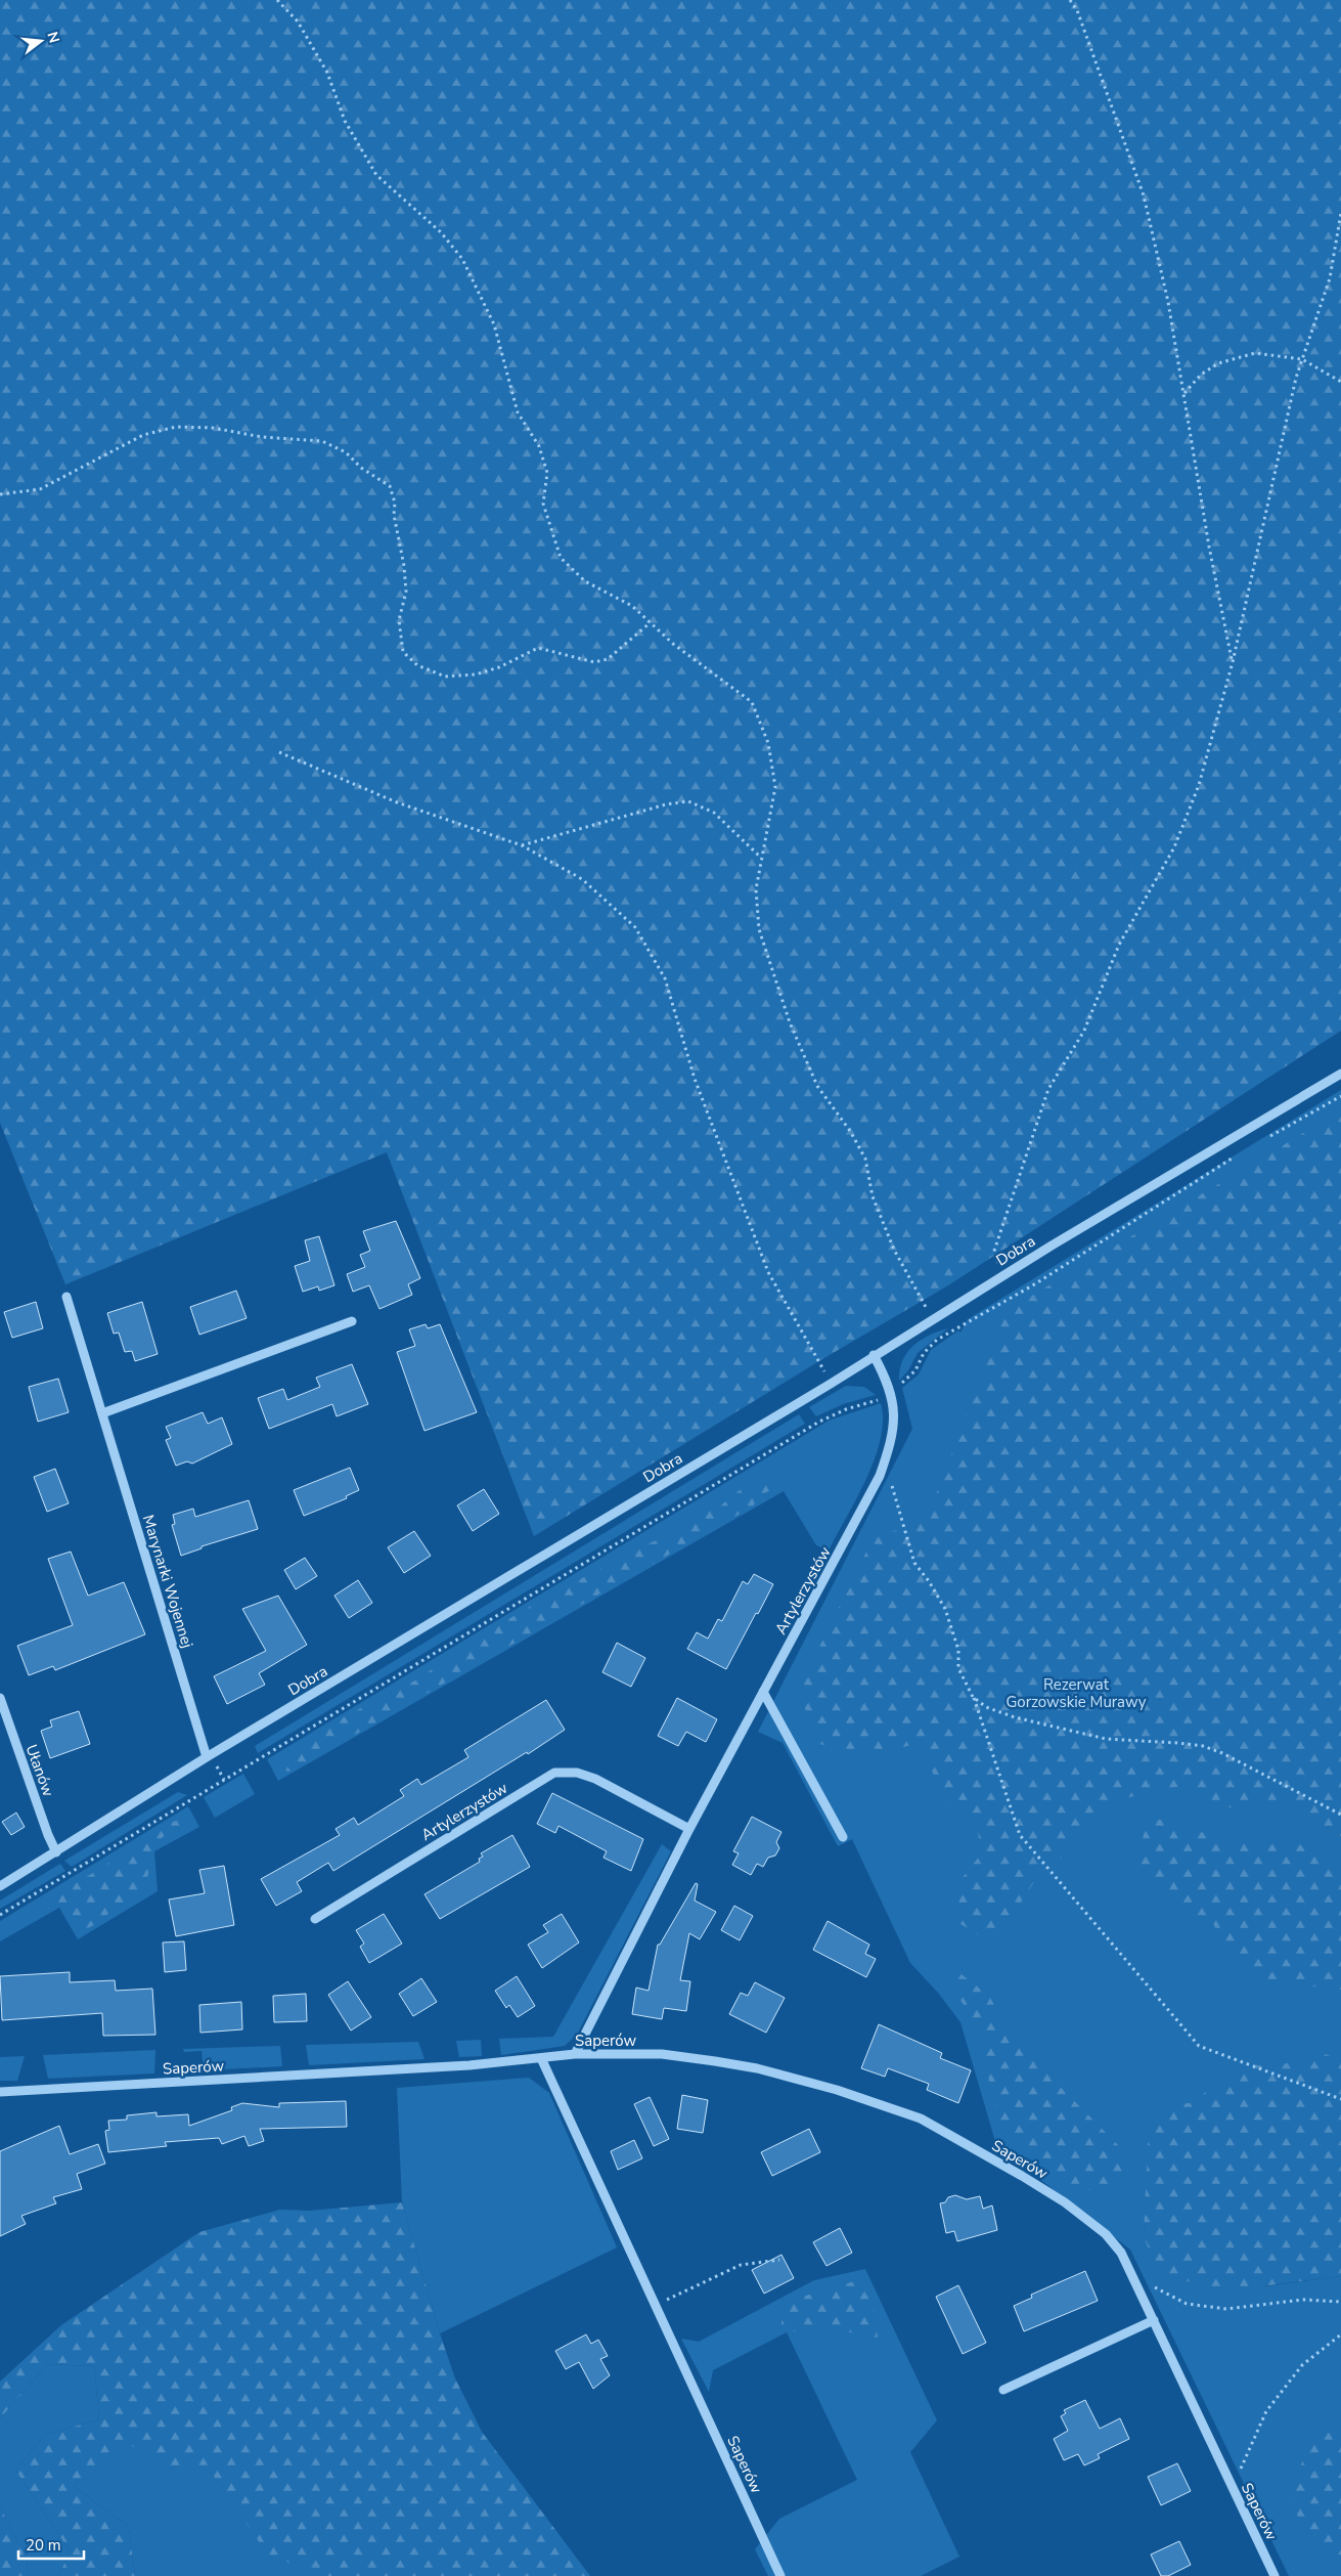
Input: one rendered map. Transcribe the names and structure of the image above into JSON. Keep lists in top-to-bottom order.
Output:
{
  "streets": {
    "street": [
      "Dobra",
      "Marynarki Wojennej",
      "Artylerzystów",
      "Ułanów",
      "Saperów"
    ]
  },
  "crossings": [
    ["Dobra", "Marynarki Wojennej"],
    ["Dobra", "Artylerzystów"],
    ["Dobra", "Ułanów"],
    ["Artylerzystów", "Saperów"]
  ],
  "parks": ["Rezerwat Gorzowskie Murawy"],
  "scale_bar": "20 m",
  "north": "right"
}
